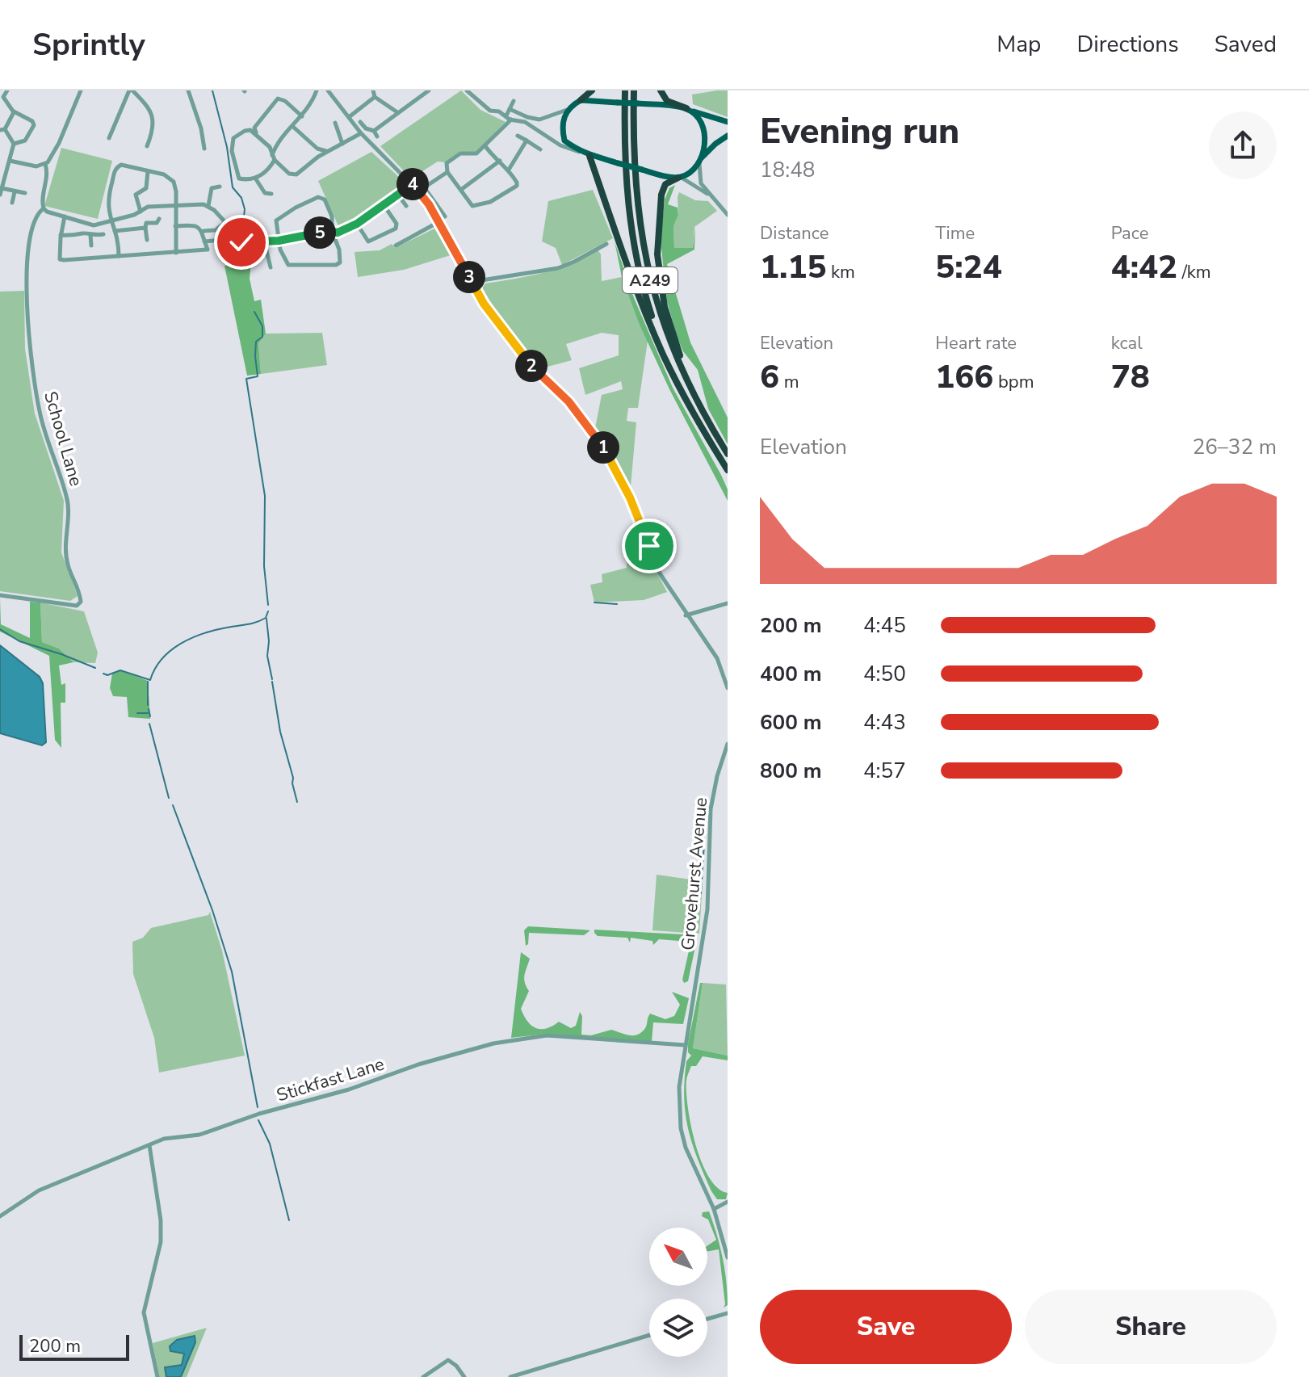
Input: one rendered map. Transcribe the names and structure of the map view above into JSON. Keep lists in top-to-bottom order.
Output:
{
  "streets": {
    "highway": ["A249"],
    "street": ["School Lane", "Grovehurst Avenue", "Stickfast Lane"]
  },
  "crossings": [
    ["Grovehurst Avenue", "Stickfast Lane"]
  ],
  "scale_bar": "200 m",
  "north": "top left",
  "page": {
    "header": "Sprintly",
    "nav": ["Map", "Directions", "Saved"],
    "heading": ["Evening run", "18:48"],
    "pins": [
      "4",
      "5",
      "3",
      "2",
      "1"
    ],
    "stats": [
      ["Distance", "1.15 km"],
      ["Time", "5:24"],
      ["Pace", "4:42 /km"],
      ["Elevation", "6 m"],
      ["Heart rate", "166 bpm"],
      ["kcal", "78"]
    ],
    "chart": ["Elevation", "26–32 m"],
    "list": [
      {
        "name": "200 m",
        "note": "4:45"
      },
      {
        "name": "400 m",
        "note": "4:50"
      },
      {
        "name": "600 m",
        "note": "4:43"
      },
      {
        "name": "800 m",
        "note": "4:57"
      }
    ],
    "buttons": ["Save", "Share"],
    "scale": "200 m"
  }
}
